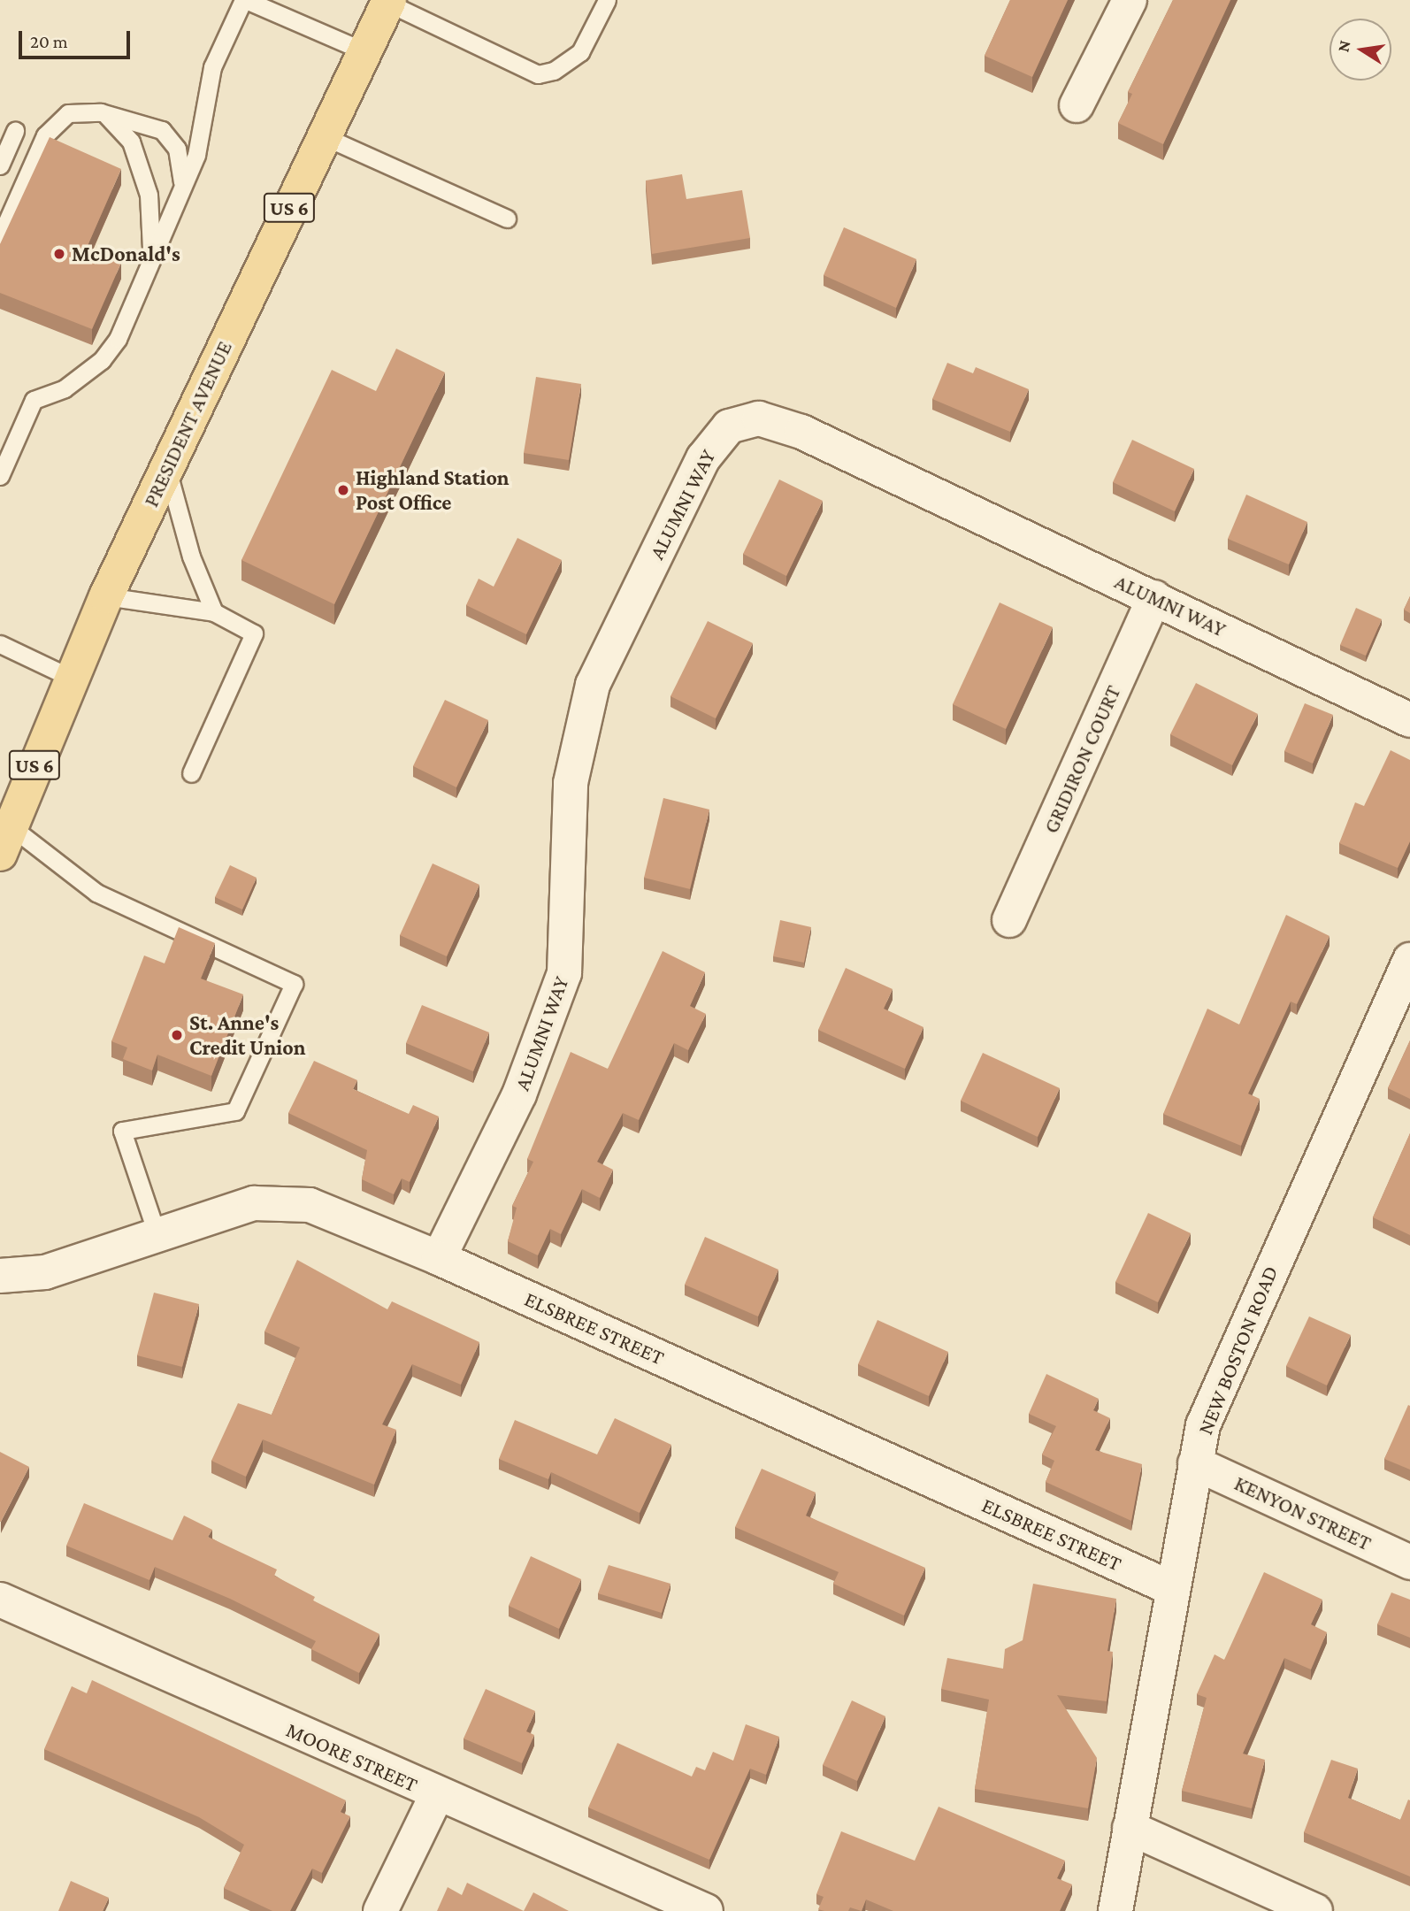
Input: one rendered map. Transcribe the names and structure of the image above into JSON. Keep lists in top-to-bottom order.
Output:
{
  "streets": {
    "main road": ["US 6", "PRESIDENT AVENUE"],
    "street": [
      "ALUMNI WAY",
      "GRIDIRON COURT",
      "ELSBREE STREET",
      "NEW BOSTON ROAD",
      "KENYON STREET",
      "MOORE STREET"
    ]
  },
  "crossings": [
    ["ALUMNI WAY", "GRIDIRON COURT"],
    ["ALUMNI WAY", "ELSBREE STREET"],
    ["ELSBREE STREET", "NEW BOSTON ROAD"],
    ["NEW BOSTON ROAD", "KENYON STREET"]
  ],
  "places": ["McDonald's", "Highland Station Post Office", "St. Anne's Credit Union"],
  "scale_bar": "20 m",
  "north": "left"
}
